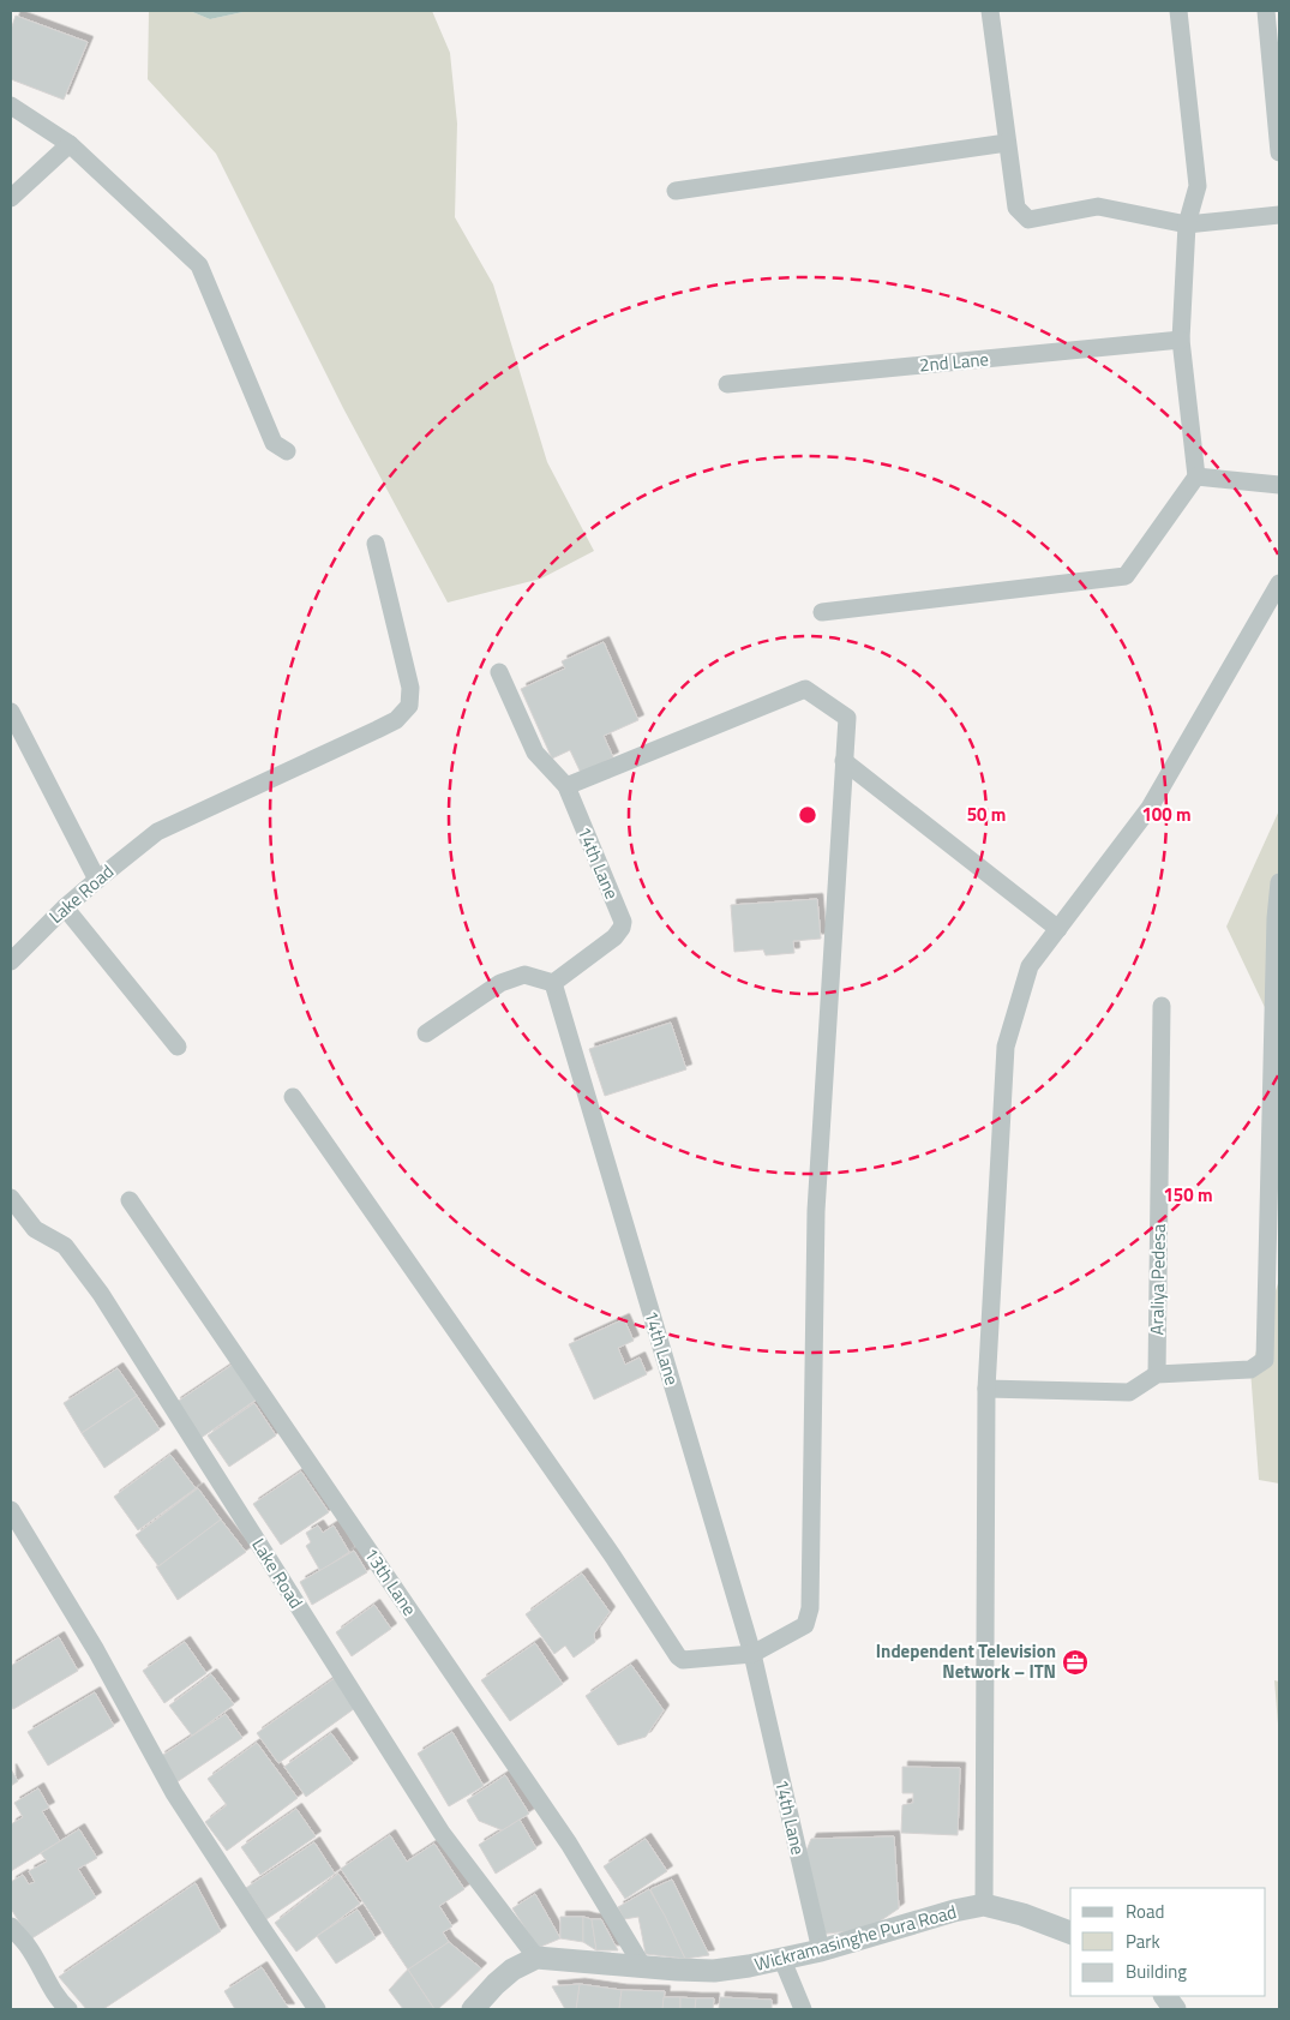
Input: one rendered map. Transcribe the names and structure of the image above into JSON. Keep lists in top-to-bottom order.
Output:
{
  "streets": {
    "street": [
      "2nd Lane",
      "14th Lane",
      "Lake Road",
      "Araliya Pedesa",
      "13th Lane",
      "Wickramasinghe Pura Road"
    ]
  },
  "crossings": [
    ["14th Lane", "Wickramasinghe Pura Road"],
    ["Lake Road", "Wickramasinghe Pura Road"],
    ["13th Lane", "Wickramasinghe Pura Road"]
  ],
  "places": {
    "office": ["Independent Television Network – ITN"]
  },
  "legend": ["Road", "Park", "Building"],
  "rings": ["50 m", "100 m", "150 m"]
}
